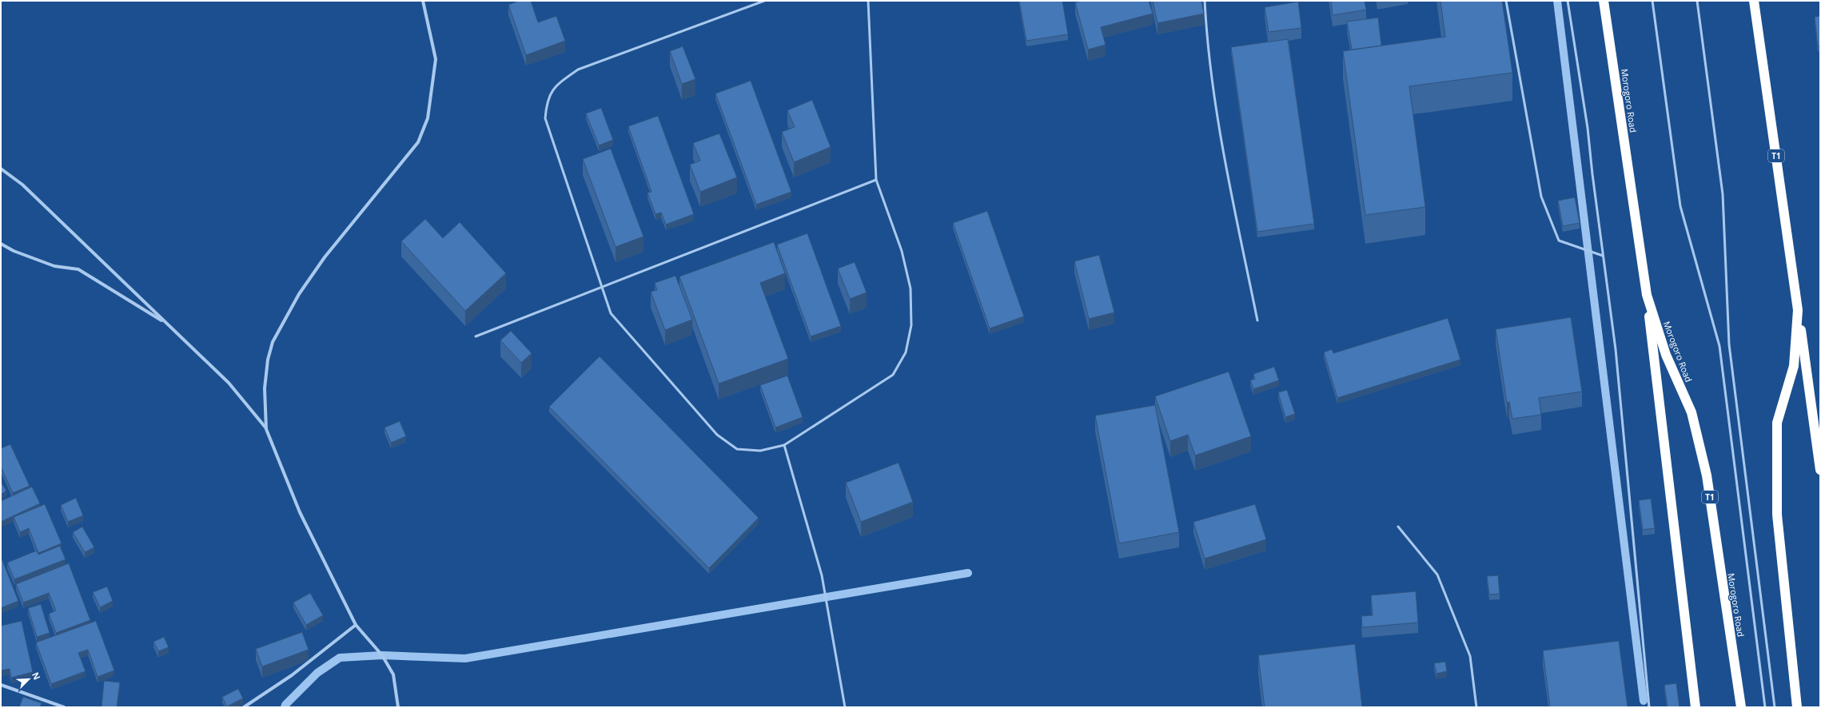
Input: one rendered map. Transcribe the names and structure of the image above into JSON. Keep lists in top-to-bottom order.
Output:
{
  "streets": {
    "highway": ["Morogoro Road", "T1"]
  },
  "crossings": [
    ["Morogoro Road", "T1"]
  ],
  "north": "top right"
}
